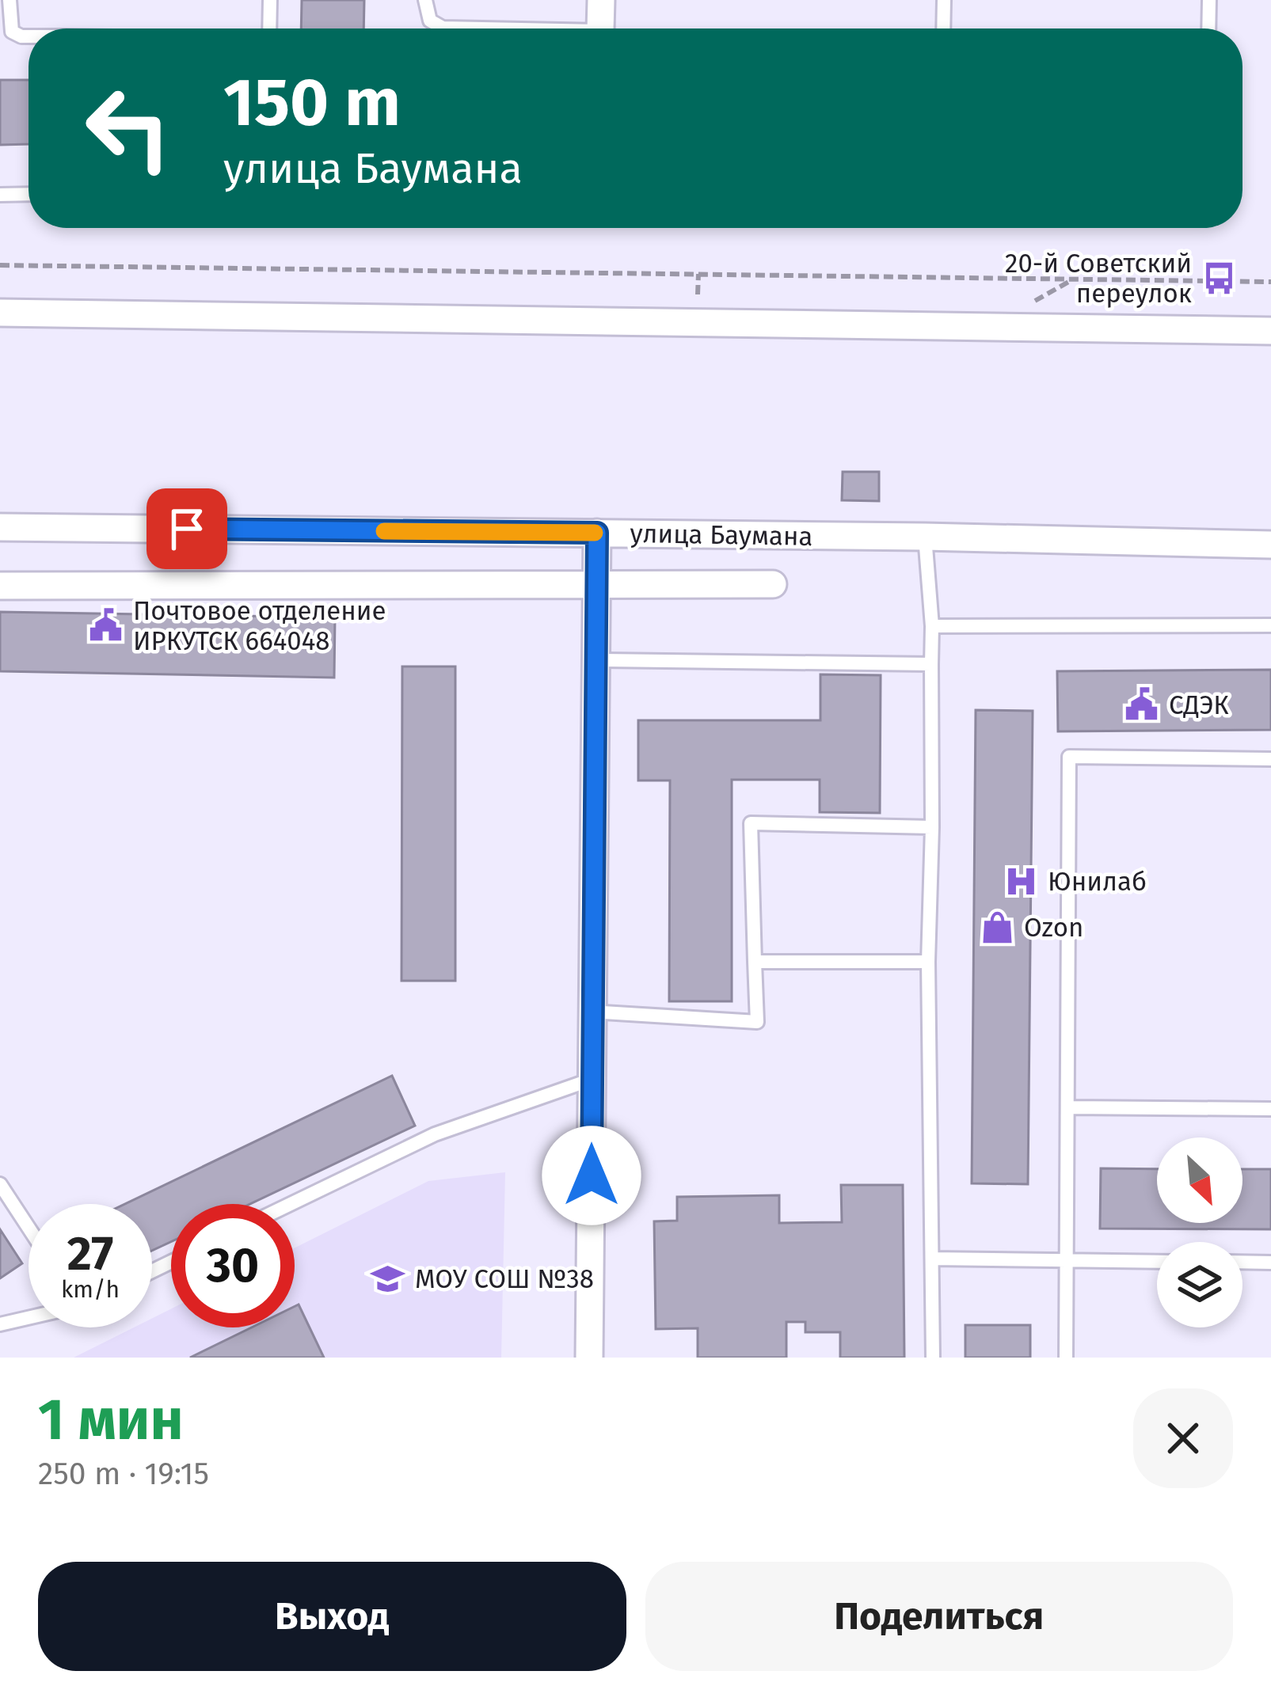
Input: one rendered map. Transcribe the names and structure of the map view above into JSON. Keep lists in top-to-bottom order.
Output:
{
  "streets": {
    "street": ["улица Баумана"]
  },
  "places": {
    "bus stop": ["20-й Советский переулок"],
    "public building": ["Почтовое отделение ИРКУТСК 664048", "СДЭК"],
    "hospital": ["Юнилаб"],
    "shop": ["Ozon"],
    "school or university": ["МОУ СОШ №38"]
  },
  "north": "bottom right",
  "page": {
    "turn": ["150 m", "улица Баумана"],
    "speed": "27 km/h",
    "limit": "30",
    "heading": ["1 мин", "250 m · 19:15"],
    "buttons": ["Выход", "Поделиться"]
  }
}
